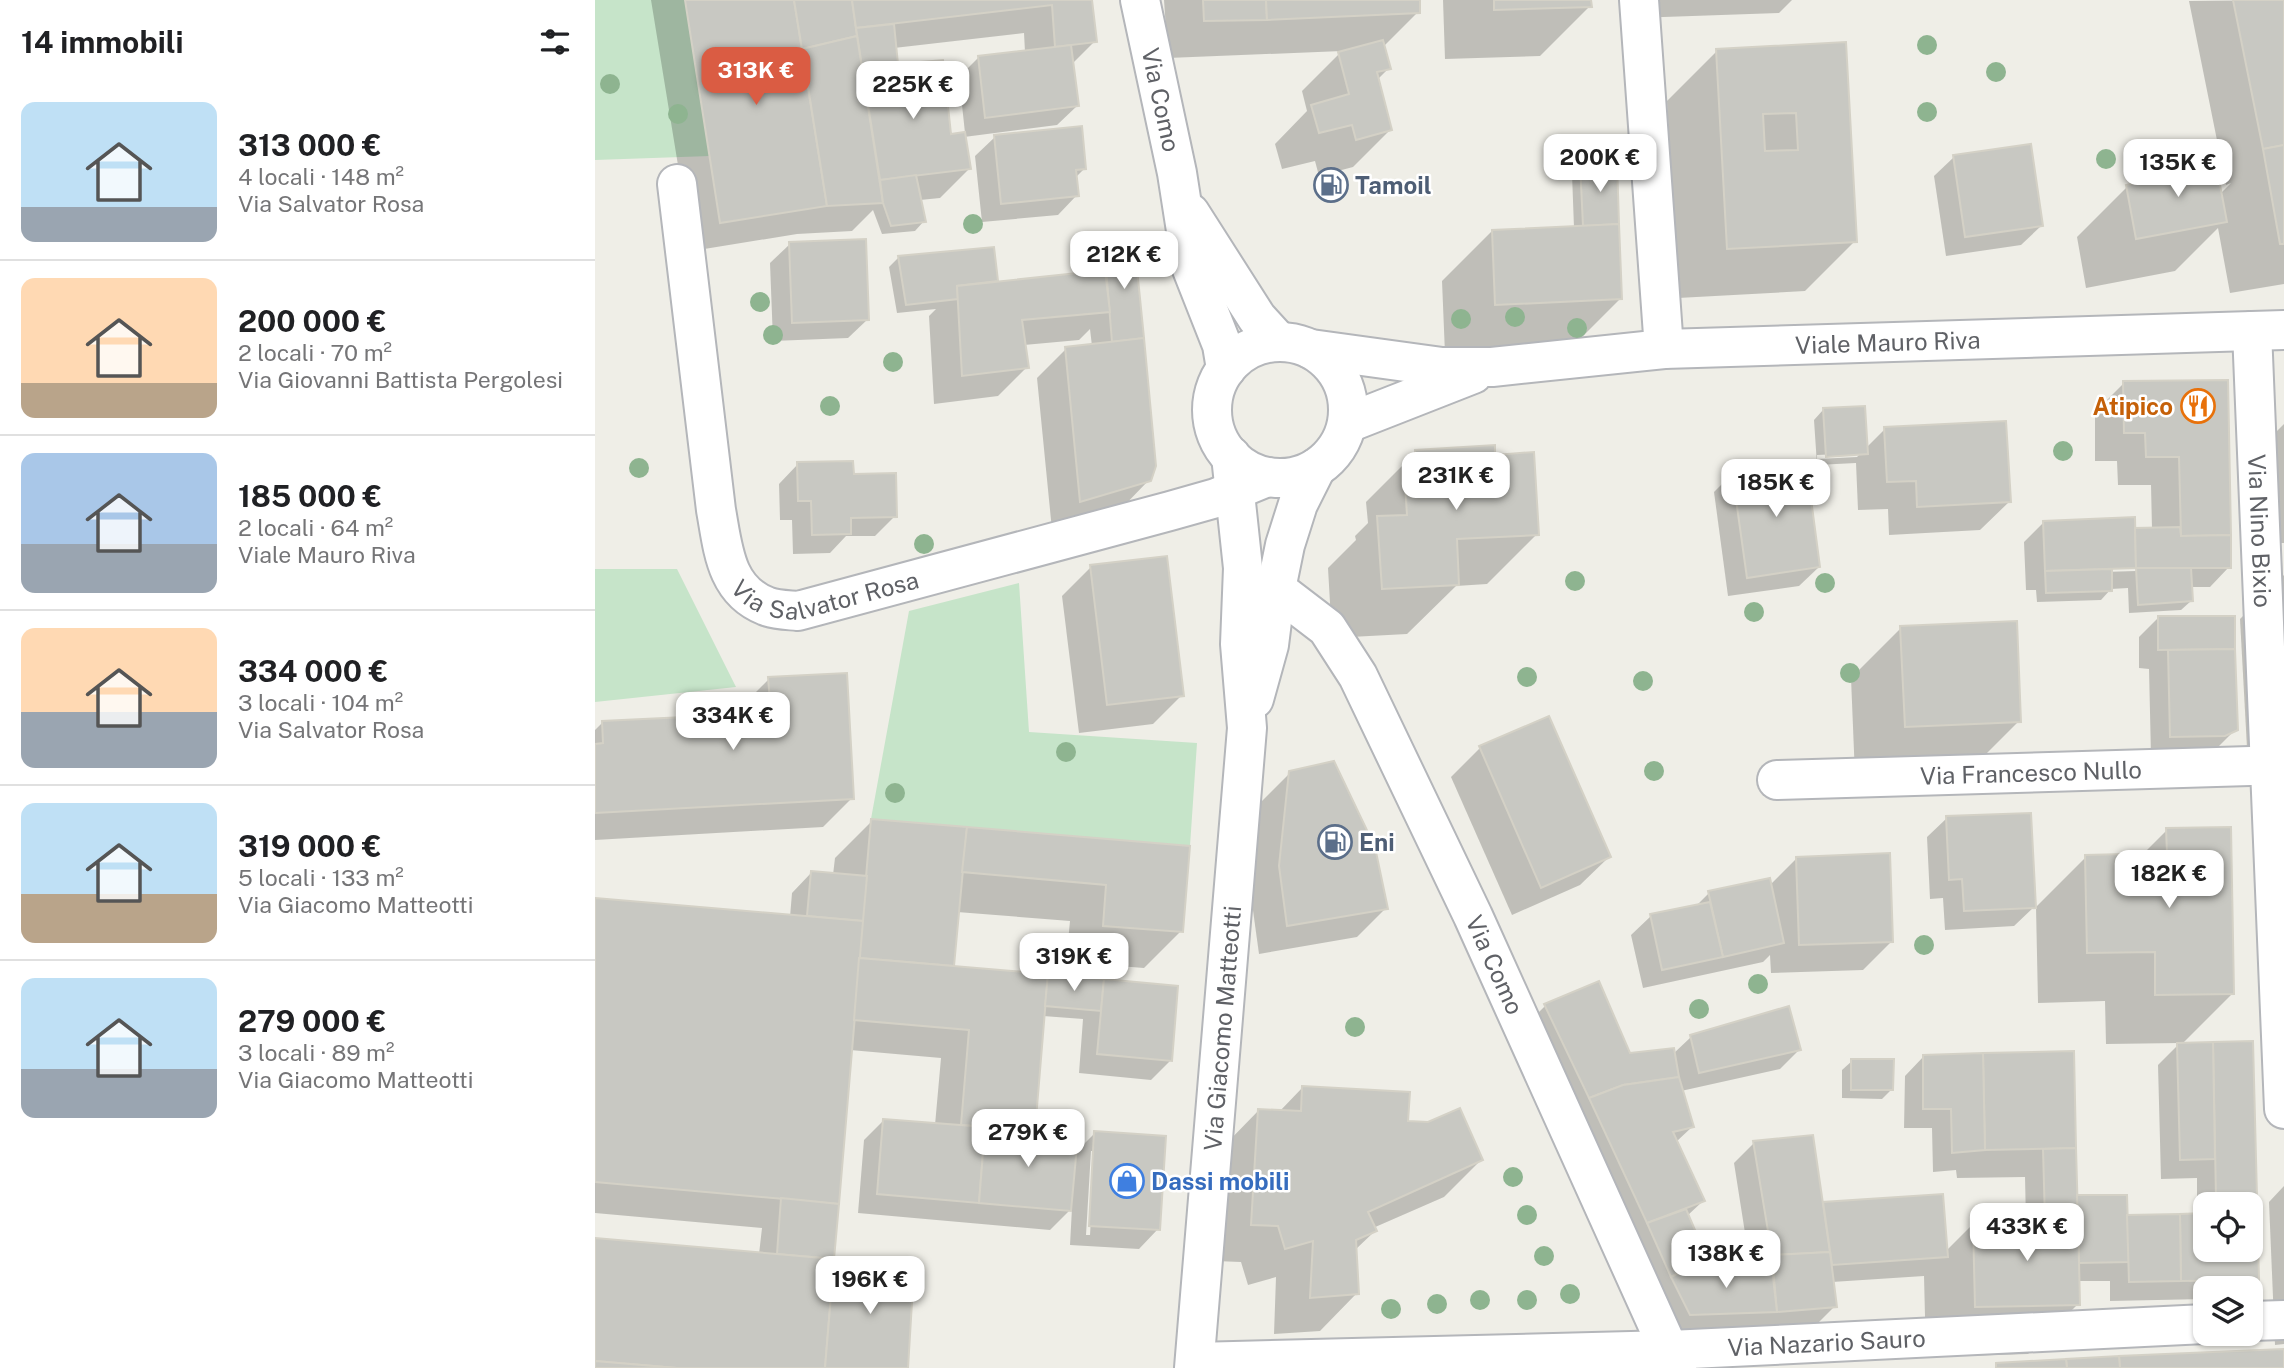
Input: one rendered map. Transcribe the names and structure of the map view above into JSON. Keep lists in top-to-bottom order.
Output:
{
  "streets": {
    "street": [
      "Via Como",
      "Viale Mauro Riva",
      "Via Nino Bixio",
      "Via Salvator Rosa",
      "Via Francesco Nullo",
      "Via Giacomo Matteotti",
      "Via Nazario Sauro"
    ]
  },
  "crossings": [
    ["Via Como", "Viale Mauro Riva"],
    ["Via Como", "Via Salvator Rosa"],
    ["Via Como", "Via Giacomo Matteotti"],
    ["Via Como", "Via Nazario Sauro"],
    ["Viale Mauro Riva", "Via Nino Bixio"],
    ["Viale Mauro Riva", "Via Salvator Rosa"],
    ["Viale Mauro Riva", "Via Giacomo Matteotti"],
    ["Via Nino Bixio", "Via Francesco Nullo"],
    ["Via Salvator Rosa", "Via Giacomo Matteotti"],
    ["Via Giacomo Matteotti", "Via Nazario Sauro"]
  ],
  "places": {
    "fuel station": ["Tamoil", "Eni"],
    "restaurant": ["Atipico"],
    "shop": ["Dassi mobili"]
  },
  "page": {
    "heading": "14 immobili",
    "price": [
      "313K €",
      "225K €",
      "200K €",
      "135K €",
      "212K €",
      "231K €",
      "185K €",
      "334K €",
      "182K €",
      "319K €",
      "279K €",
      "433K €",
      "138K €",
      "196K €"
    ],
    "list": [
      {
        "name": "313 000 €",
        "note": "4 locali · 148 m² · Via Salvator Rosa"
      },
      {
        "name": "200 000 €",
        "note": "2 locali · 70 m² · Via Giovanni Battista Pergolesi"
      },
      {
        "name": "185 000 €",
        "note": "2 locali · 64 m² · Viale Mauro Riva"
      },
      {
        "name": "334 000 €",
        "note": "3 locali · 104 m² · Via Salvator Rosa"
      },
      {
        "name": "319 000 €",
        "note": "5 locali · 133 m² · Via Giacomo Matteotti"
      },
      {
        "name": "279 000 €",
        "note": "3 locali · 89 m² · Via Giacomo Matteotti"
      }
    ]
  }
}
